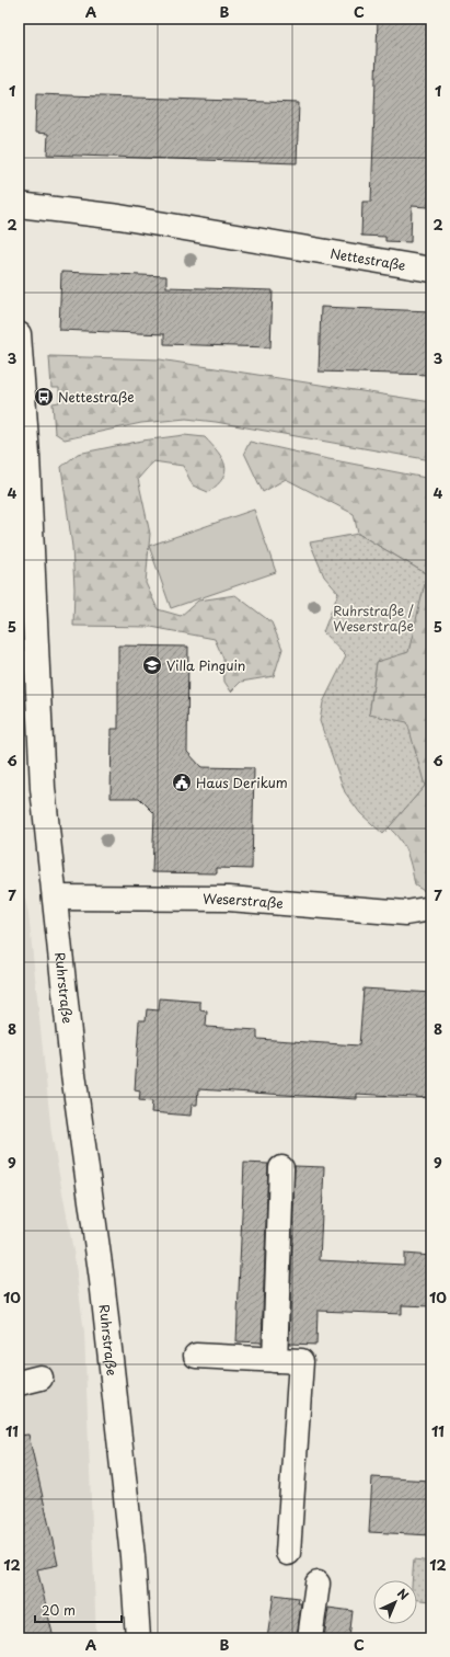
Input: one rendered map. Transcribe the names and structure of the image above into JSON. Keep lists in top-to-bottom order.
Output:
{
  "streets": {
    "street": ["Nettestraße", "Weserstraße", "Ruhrstraße"]
  },
  "crossings": [
    ["Weserstraße", "Ruhrstraße"]
  ],
  "parks": ["Ruhrstraße / Weserstraße"],
  "places": {
    "bus stop": ["Nettestraße"],
    "school or university": ["Villa Pinguin"],
    "public building": ["Haus Derikum"]
  },
  "scale_bar": "20 m",
  "north": "top right",
  "grid": {
    "columns": ["A", "B", "C"],
    "rows": [
      "1",
      "2",
      "3",
      "4",
      "5",
      "6",
      "7",
      "8",
      "9",
      "10",
      "11",
      "12"
    ]
  }
}
